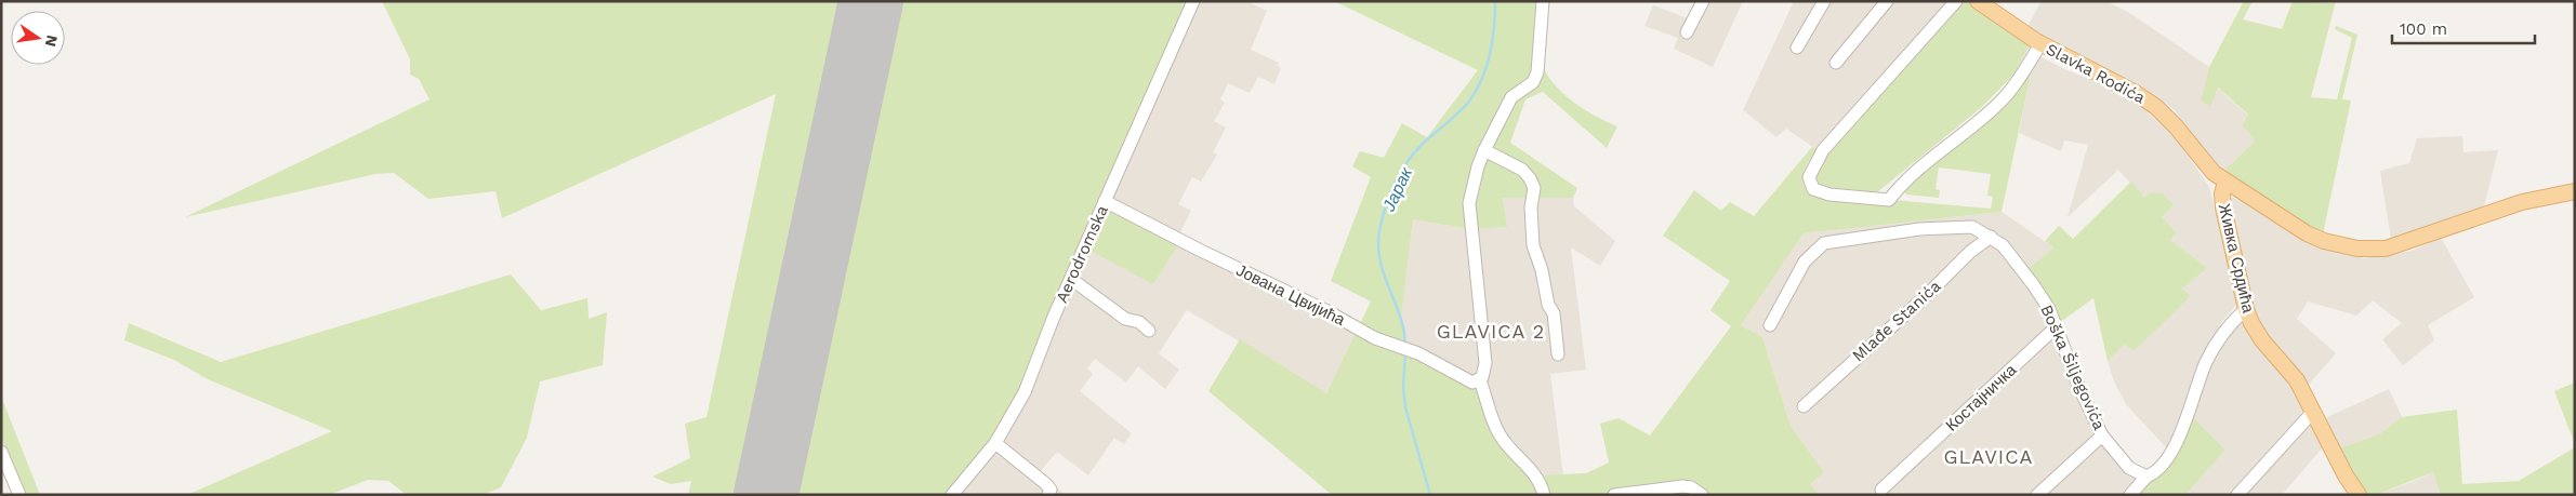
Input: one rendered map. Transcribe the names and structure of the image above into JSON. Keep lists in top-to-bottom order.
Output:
{
  "streets": {
    "main road": ["Slavka Rodića", "Живка Срдића"],
    "street": [
      "Aerodromska",
      "Јована Цвијића",
      "Mlađe Stanića",
      "Boška Šiljegovića",
      "Костајничка"
    ]
  },
  "crossings": [
    ["Slavka Rodića", "Живка Срдића"],
    ["Aerodromska", "Јована Цвијића"],
    ["Mlađe Stanića", "Boška Šiljegovića"],
    ["Boška Šiljegovića", "Костајничка"]
  ],
  "districts": ["GLAVICA 2", "GLAVICA"],
  "water": ["Јарак"],
  "scale_bar": "100 m",
  "north": "right"
}
